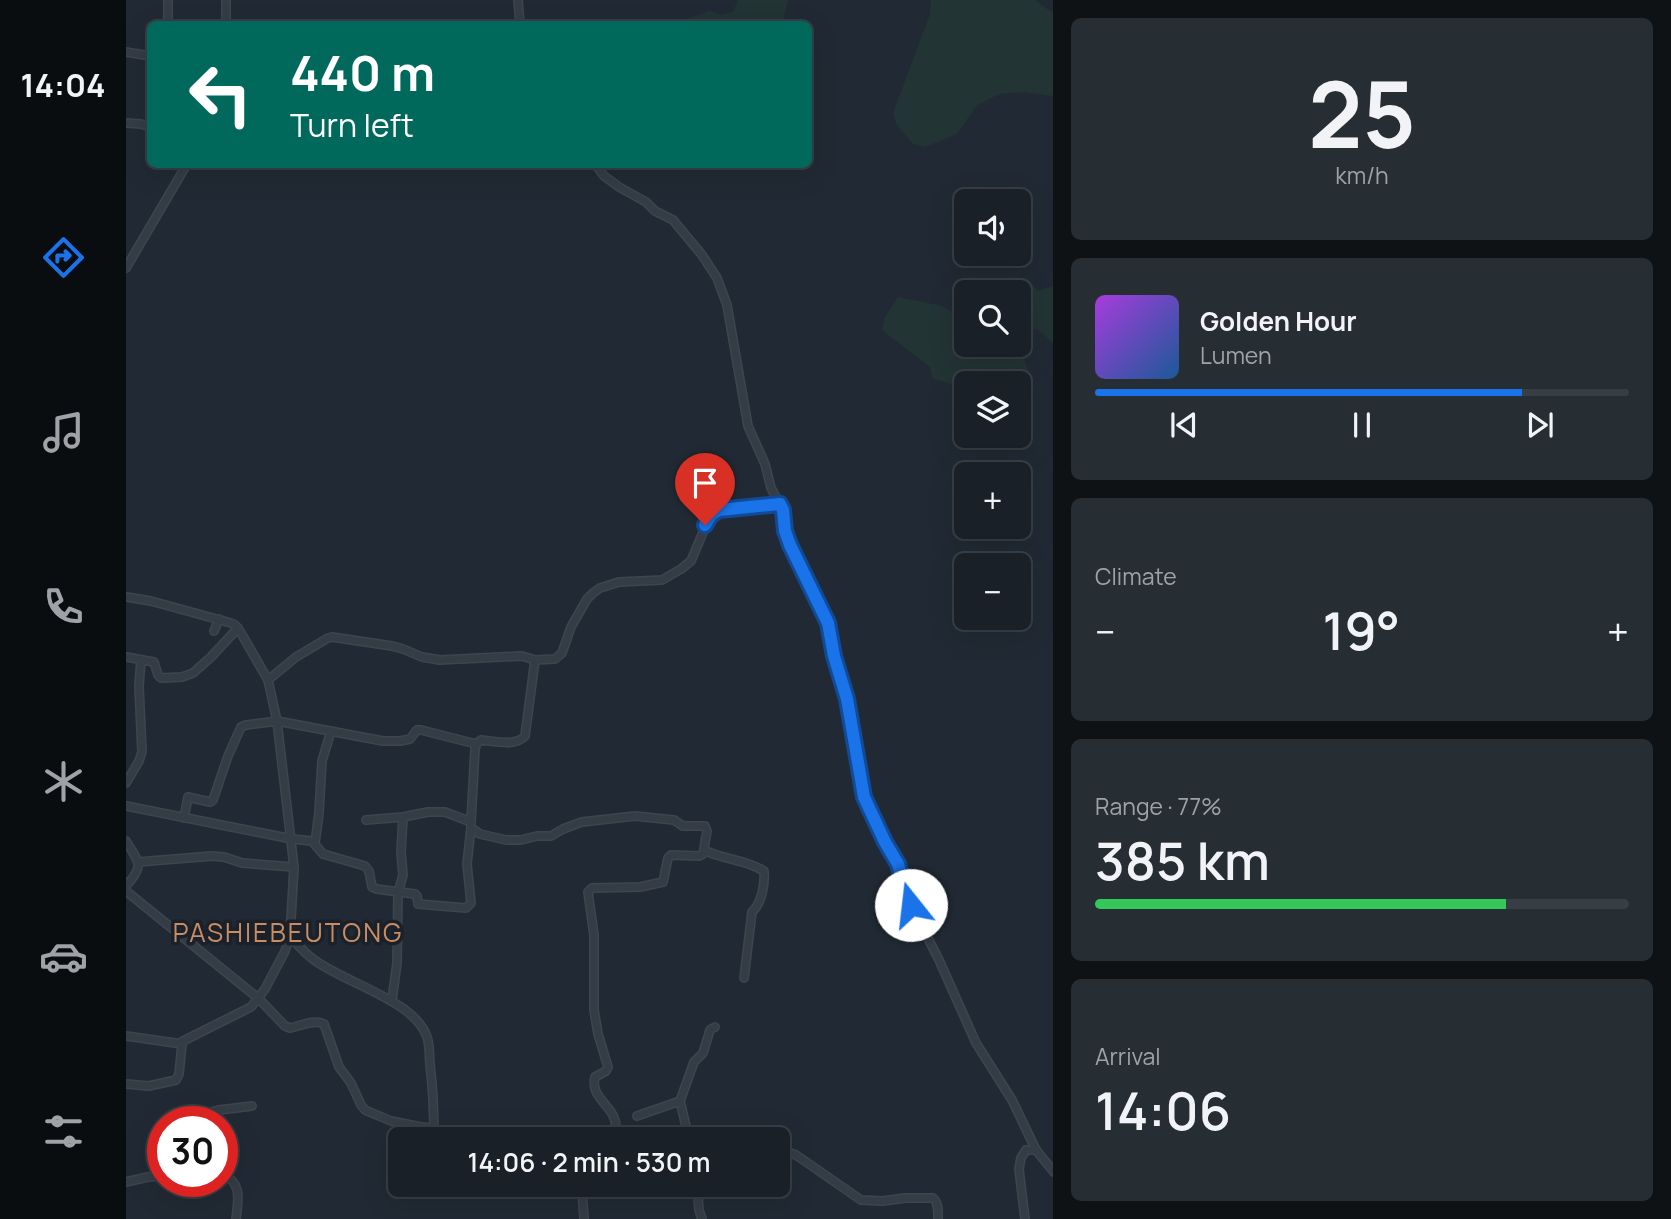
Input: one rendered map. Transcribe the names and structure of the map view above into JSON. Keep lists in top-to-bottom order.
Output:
{
  "districts": ["PASHIEBEUTONG"],
  "page": {
    "tabs": "14:04",
    "tile": [
      ["25", "km/h"],
      "Climate",
      ["Range · 77%", "385 km"],
      ["Arrival", "14:06"]
    ],
    "turn": ["440 m", "Turn left"],
    "map_buttons": ["+", "−"],
    "song": ["Golden Hour", "Lumen"],
    "heat": ["−", "19°", "+"],
    "limit": "30",
    "trip": "14:06 · 2 min · 530 m"
  }
}
